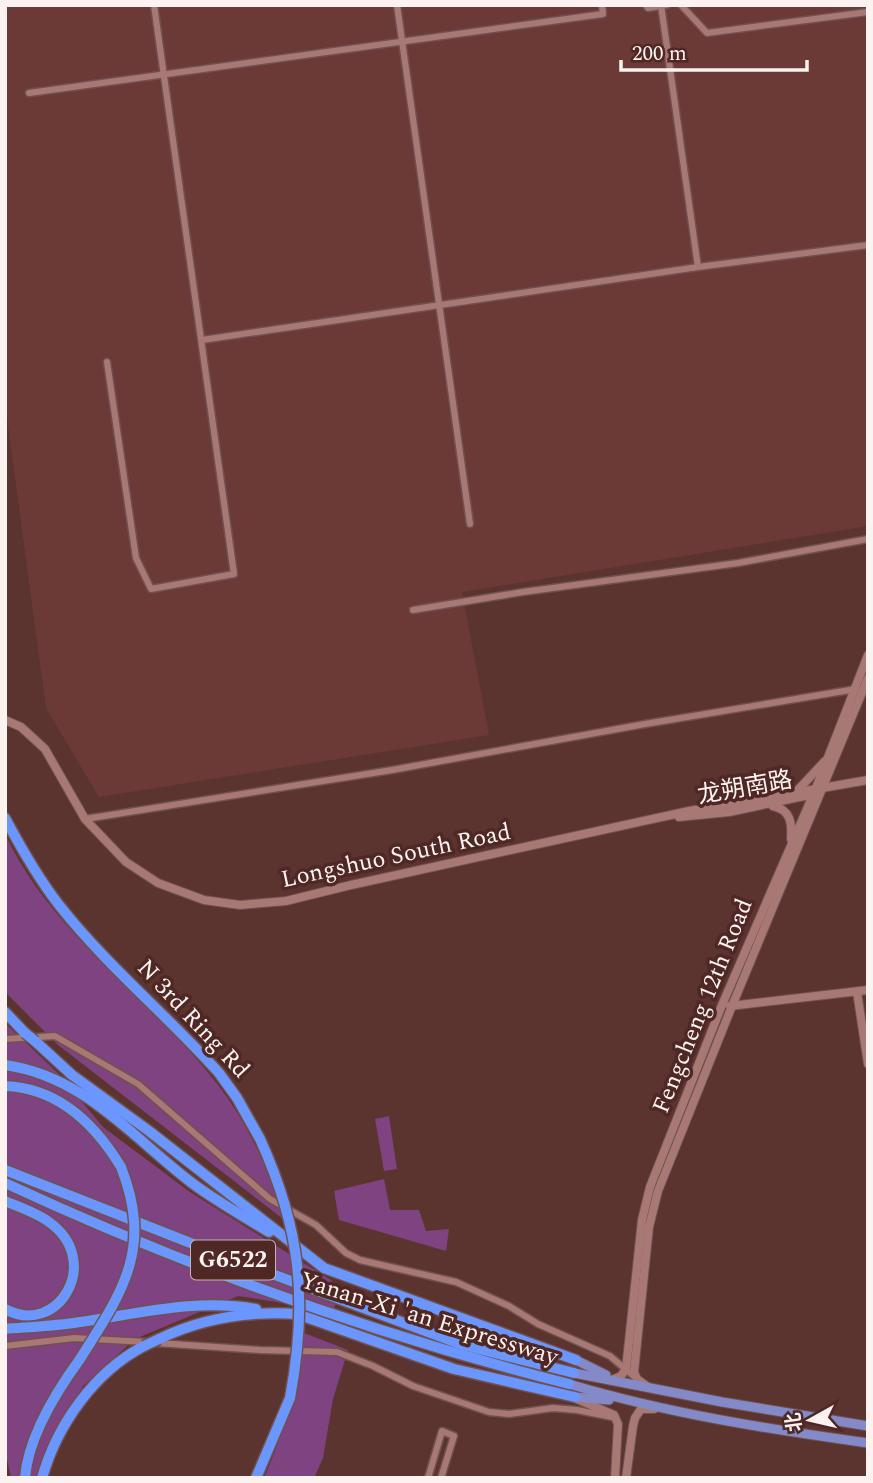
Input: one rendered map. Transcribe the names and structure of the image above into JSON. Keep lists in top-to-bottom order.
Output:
{
  "streets": {
    "highway": ["N 3rd Ring Rd", "G6522", "Yanan-Xi 'an Expressway"],
    "street": ["龙朔南路", "Longshuo South Road", "Fengcheng 12th Road"]
  },
  "crossings": [
    ["龙朔南路", "Longshuo South Road"],
    ["龙朔南路", "Fengcheng 12th Road"],
    ["Longshuo South Road", "Fengcheng 12th Road"]
  ],
  "scale_bar": "200 m",
  "north": "left"
}
